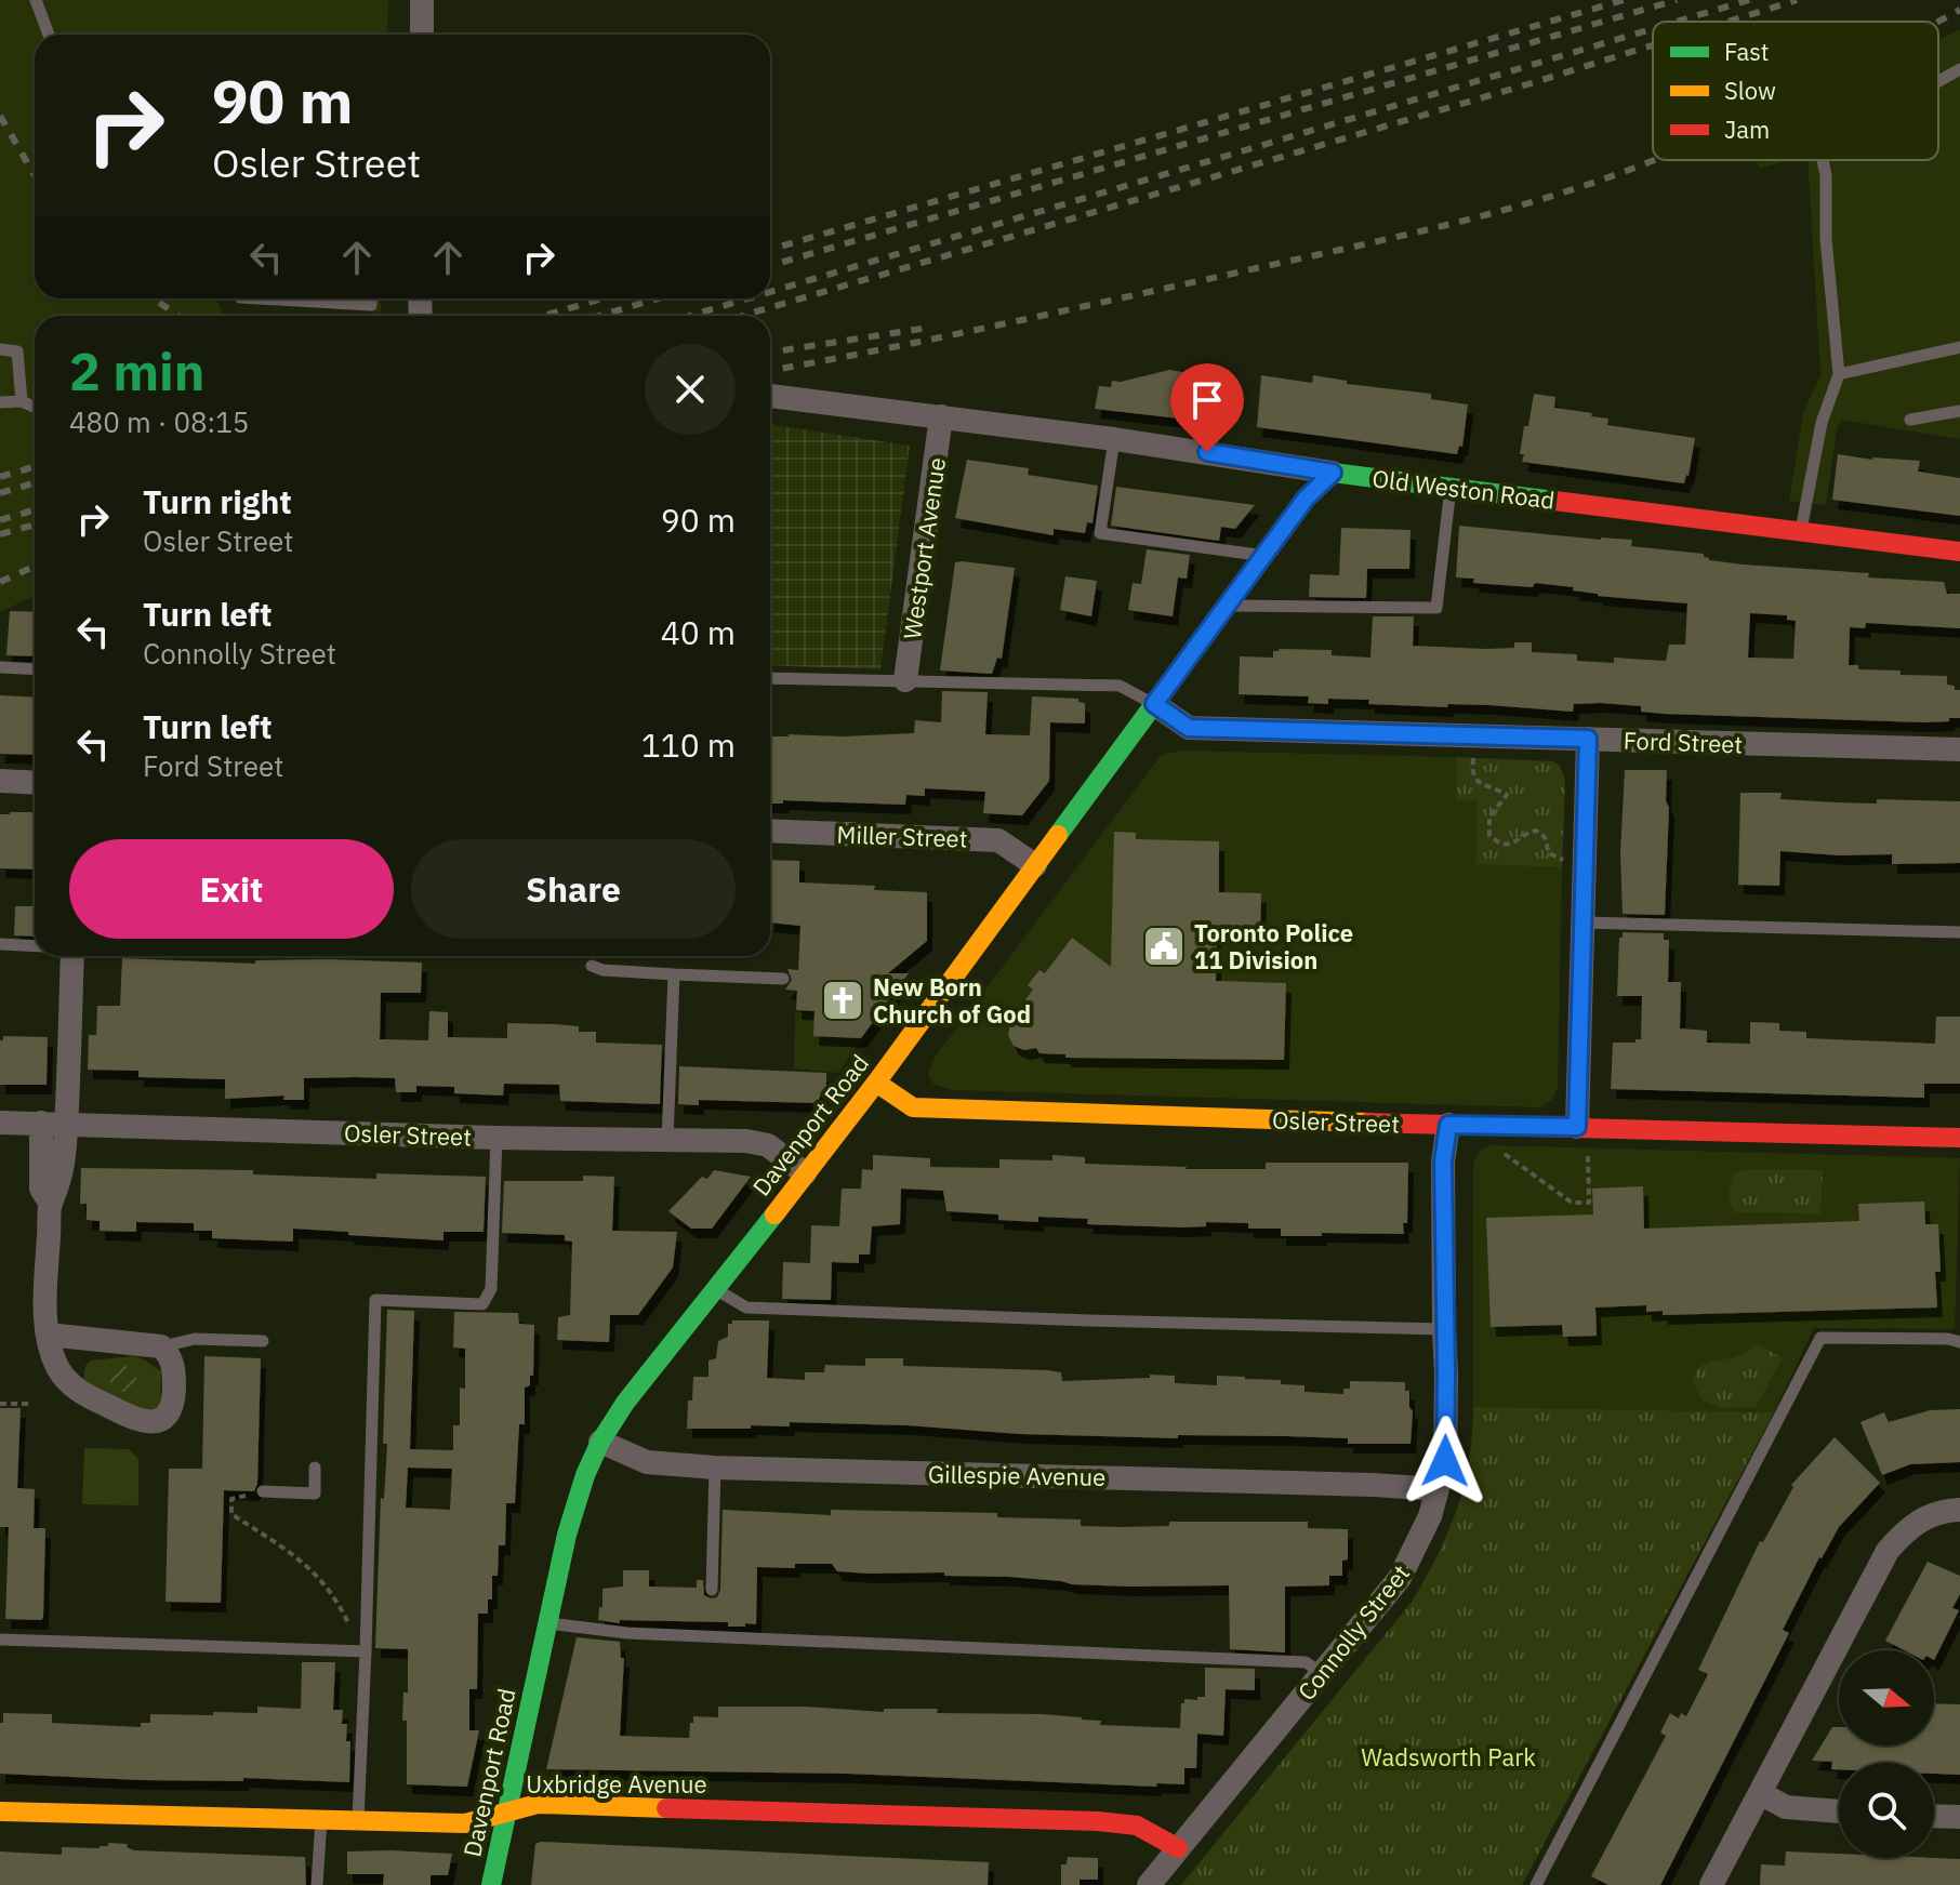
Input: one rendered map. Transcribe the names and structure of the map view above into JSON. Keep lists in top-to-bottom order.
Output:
{
  "streets": {
    "street": [
      "Old Weston Road",
      "Westport Avenue",
      "Ford Street",
      "Miller Street",
      "Osler Street",
      "Davenport Road",
      "Gillespie Avenue",
      "Connolly Street",
      "Uxbridge Avenue"
    ]
  },
  "crossings": [
    ["Old Weston Road", "Westport Avenue"],
    ["Old Weston Road", "Davenport Road"],
    ["Ford Street", "Davenport Road"],
    ["Miller Street", "Davenport Road"],
    ["Osler Street", "Davenport Road"],
    ["Osler Street", "Connolly Street"],
    ["Davenport Road", "Gillespie Avenue"],
    ["Davenport Road", "Uxbridge Avenue"],
    ["Gillespie Avenue", "Connolly Street"],
    ["Connolly Street", "Uxbridge Avenue"]
  ],
  "parks": ["Wadsworth Park"],
  "places": {
    "public building": ["Toronto Police 11 Division"],
    "church": ["New Born Church of God"]
  },
  "legend": ["Fast", "Slow", "Jam"],
  "north": "right",
  "page": {
    "turn": ["90 m", "Osler Street"],
    "heading": ["2 min", "480 m · 08:15"],
    "list": [
      {
        "name": "Turn right",
        "note": "Osler Street",
        "value": "90 m"
      },
      {
        "name": "Turn left",
        "note": "Connolly Street",
        "value": "40 m"
      },
      {
        "name": "Turn left",
        "note": "Ford Street",
        "value": "110 m"
      }
    ],
    "buttons": ["Exit", "Share"]
  }
}
